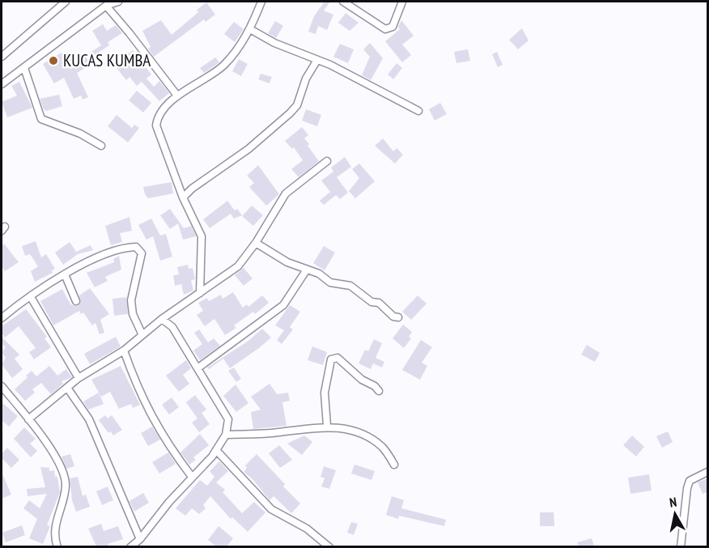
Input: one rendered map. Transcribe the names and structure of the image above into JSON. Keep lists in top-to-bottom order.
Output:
{
  "places": ["KUCAS KUMBA"],
  "north": "top"
}
